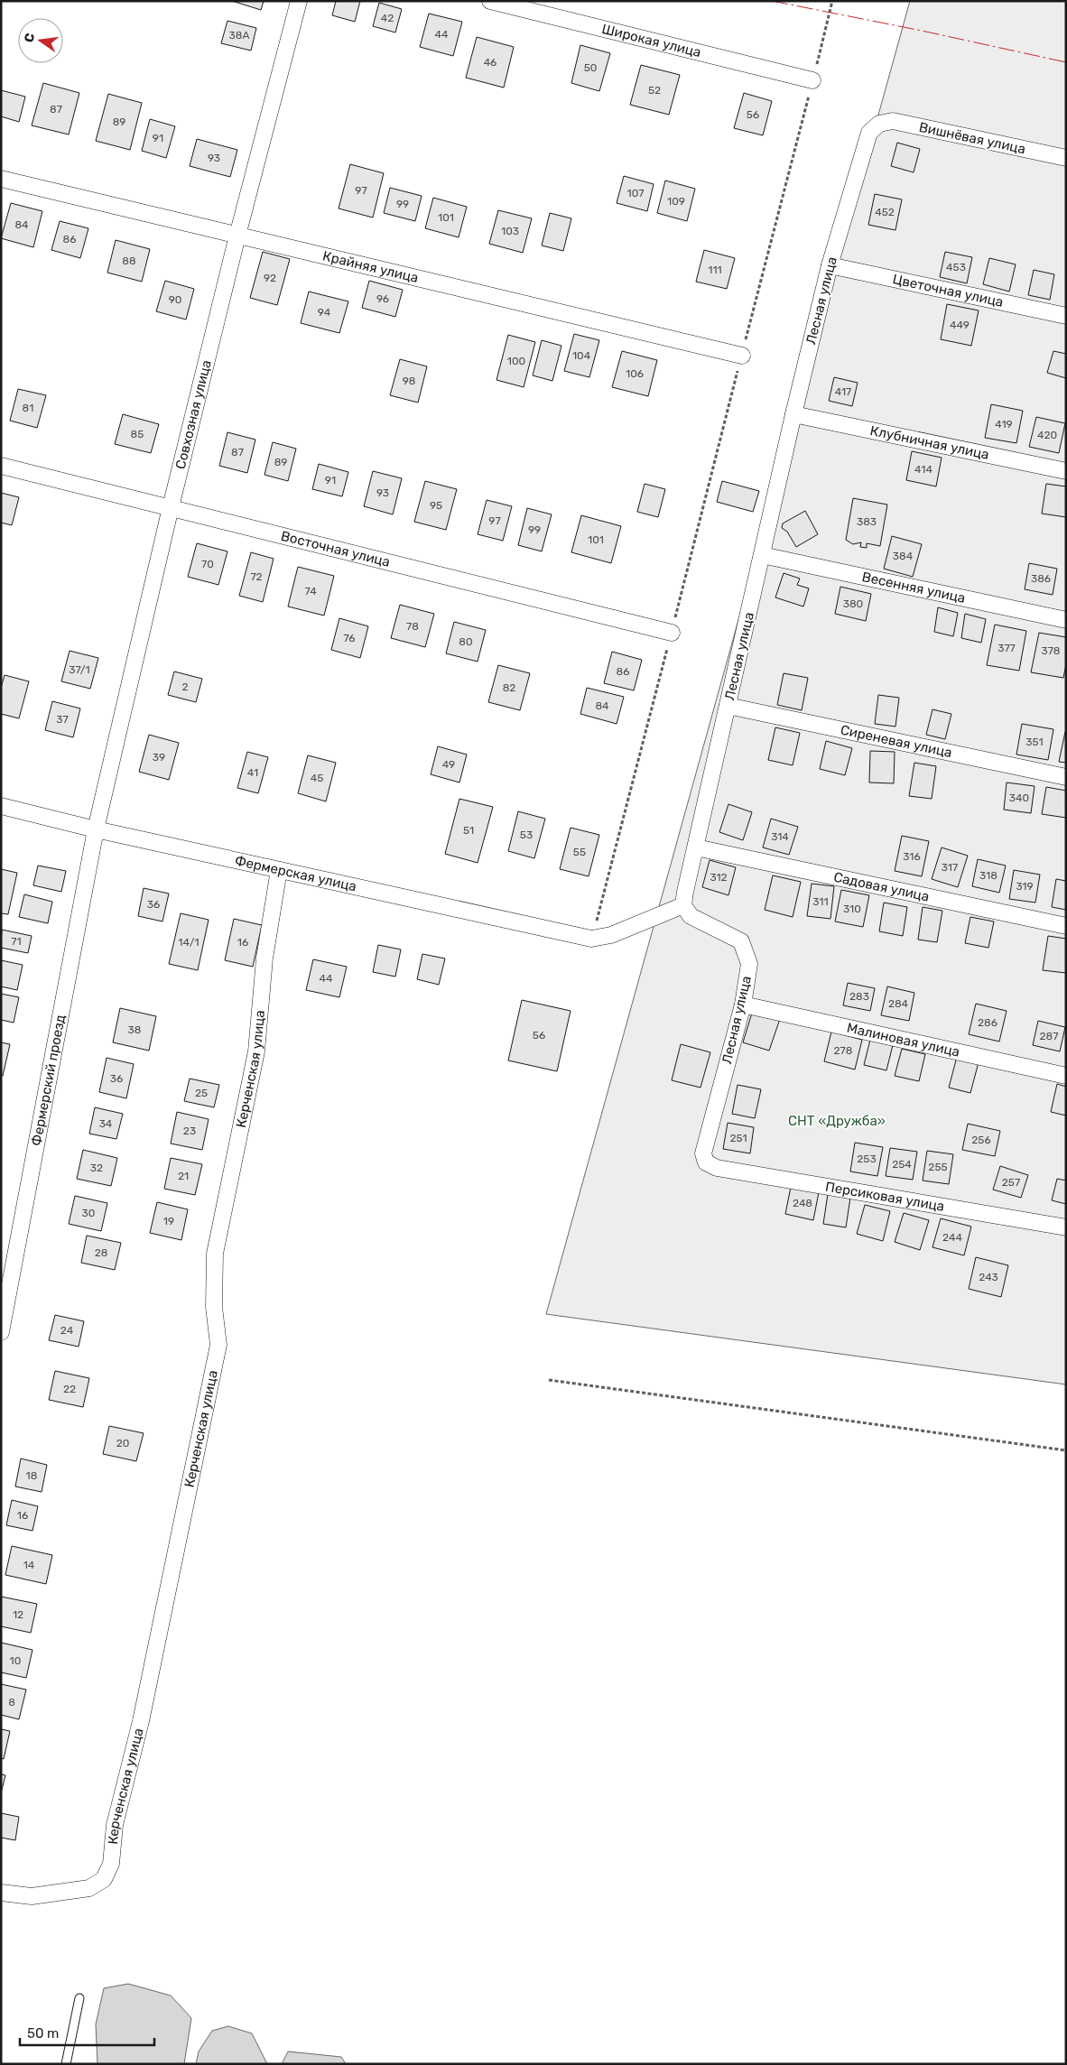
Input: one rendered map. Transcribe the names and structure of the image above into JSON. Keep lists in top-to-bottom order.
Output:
{
  "streets": {
    "street": [
      "Широкая улица",
      "Вишнёвая улица",
      "Крайняя улица",
      "Цветочная улица",
      "Лесная улица",
      "Совхозная улица",
      "Клубничная улица",
      "Восточная улица",
      "Весенняя улица",
      "Сиреневая улица",
      "Фермерская улица",
      "Садовая улица",
      "Малиновая улица",
      "Керченская улица",
      "Фермерский проезд",
      "Персиковая улица"
    ]
  },
  "crossings": [
    ["Вишнёвая улица", "Лесная улица"],
    ["Крайняя улица", "Совхозная улица"],
    ["Цветочная улица", "Лесная улица"],
    ["Лесная улица", "Клубничная улица"],
    ["Лесная улица", "Весенняя улица"],
    ["Лесная улица", "Сиреневая улица"],
    ["Лесная улица", "Садовая улица"],
    ["Лесная улица", "Малиновая улица"],
    ["Лесная улица", "Персиковая улица"],
    ["Совхозная улица", "Восточная улица"],
    ["Совхозная улица", "Фермерская улица"],
    ["Совхозная улица", "Фермерский проезд"],
    ["Фермерская улица", "Керченская улица"],
    ["Фермерская улица", "Фермерский проезд"]
  ],
  "parks": ["СНТ «Дружба»"],
  "house_numbers": [
    "42",
    "44",
    "38А",
    "46",
    "50",
    "52",
    "87",
    "56",
    "89",
    "91",
    "93",
    "97",
    "107",
    "109",
    "99",
    "452",
    "101",
    "84",
    "103",
    "86",
    "88",
    "453",
    "111",
    "92",
    "96",
    "90",
    "94",
    "449",
    "104",
    "100",
    "106",
    "98",
    "417",
    "81",
    "419",
    "85",
    "420",
    "87",
    "89",
    "414",
    "91",
    "93",
    "95",
    "97",
    "383",
    "99",
    "101",
    "384",
    "70",
    "72",
    "386",
    "74",
    "380",
    "78",
    "76",
    "80",
    "377",
    "378",
    "37/1",
    "86",
    "2",
    "82",
    "84",
    "37",
    "351",
    "39",
    "49",
    "41",
    "45",
    "340",
    "51",
    "53",
    "314",
    "55",
    "316",
    "317",
    "318",
    "312",
    "319",
    "311",
    "36",
    "310",
    "71",
    "14/1",
    "16",
    "44",
    "283",
    "284",
    "286",
    "38",
    "56",
    "287",
    "278",
    "36",
    "25",
    "34",
    "23",
    "251",
    "256",
    "253",
    "254",
    "255",
    "32",
    "21",
    "257",
    "248",
    "30",
    "19",
    "244",
    "28",
    "243",
    "24",
    "22",
    "20",
    "18",
    "16",
    "14",
    "12",
    "10",
    "8"
  ],
  "scale_bar": "50 m",
  "north": "left"
}
